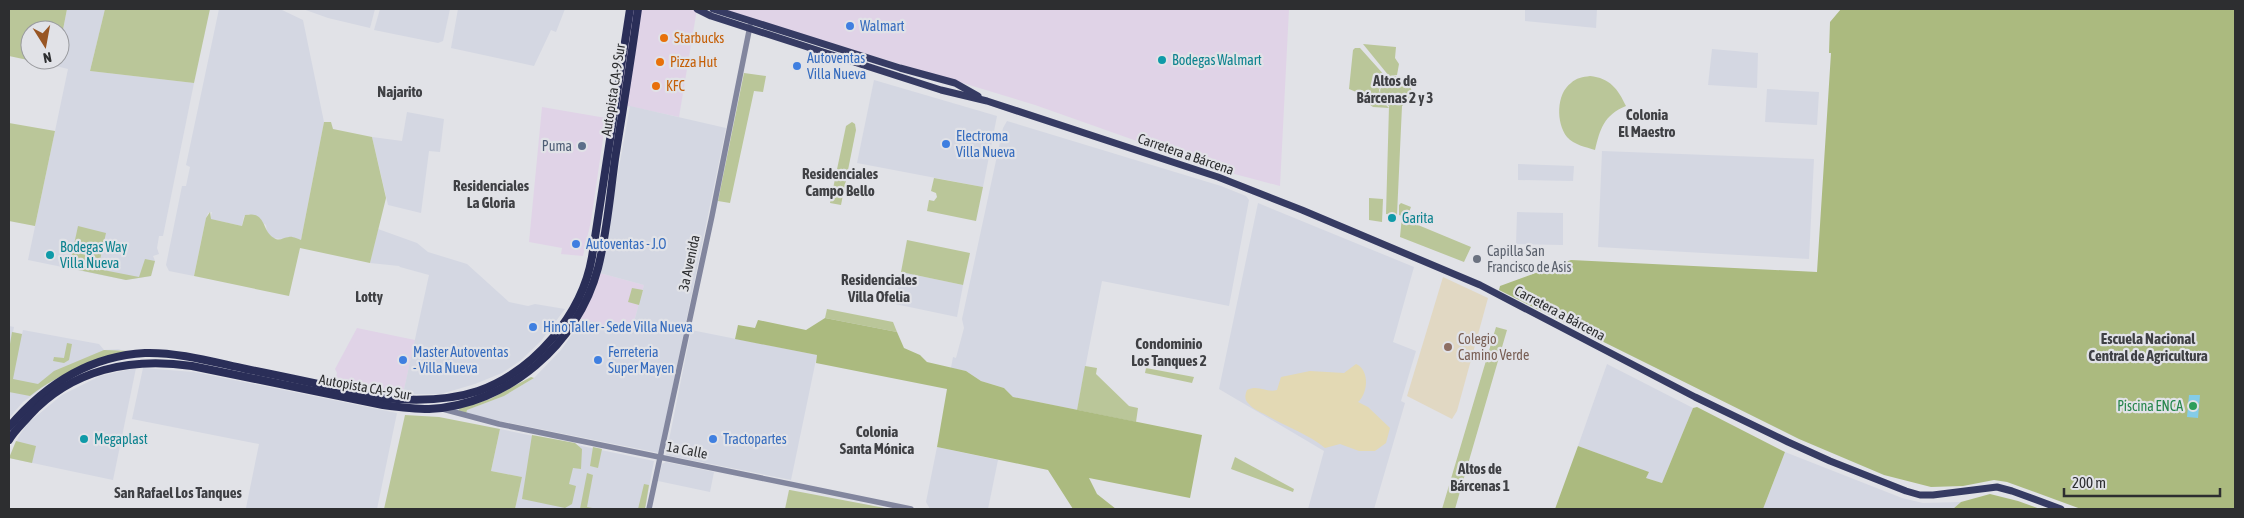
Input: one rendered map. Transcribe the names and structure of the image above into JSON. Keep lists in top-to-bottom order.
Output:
{
  "streets": {
    "highway": ["Autopista CA-9 Sur"],
    "main road": ["Carretera a Bárcena"],
    "street": ["3a Avenida", "1a Calle"]
  },
  "crossings": [
    ["Autopista CA-9 Sur", "1a Calle"],
    ["Carretera a Bárcena", "3a Avenida"],
    ["3a Avenida", "1a Calle"]
  ],
  "districts": [
    "Altos de Bárcenas 2 y 3",
    "Najarito",
    "Colonia El Maestro",
    "Residenciales Campo Bello",
    "Residenciales La Gloria",
    "Residenciales Villa Ofelia",
    "Lotty",
    "Escuela Nacional Central de Agricultura",
    "Condominio Los Tanques 2",
    "Colonia Santa Mónica",
    "Altos de Bárcenas 1",
    "San Rafael Los Tanques"
  ],
  "places": [
    "Walmart",
    "Starbucks",
    "Bodegas Walmart",
    "Pizza Hut",
    "Autoventas Villa Nueva",
    "KFC",
    "Electroma Villa Nueva",
    "Puma",
    "Garita",
    "Autoventas - J.O",
    "Bodegas Way Villa Nueva",
    "Capilla San Francisco de Asis",
    "Hino Taller - Sede Villa Nueva",
    "Colegio Camino Verde",
    "Master Autoventas - Villa Nueva",
    "Ferreteria Super Mayen",
    "Piscina ENCA",
    "Megaplast",
    "Tractopartes"
  ],
  "scale_bar": "200 m",
  "north": "bottom"
}
